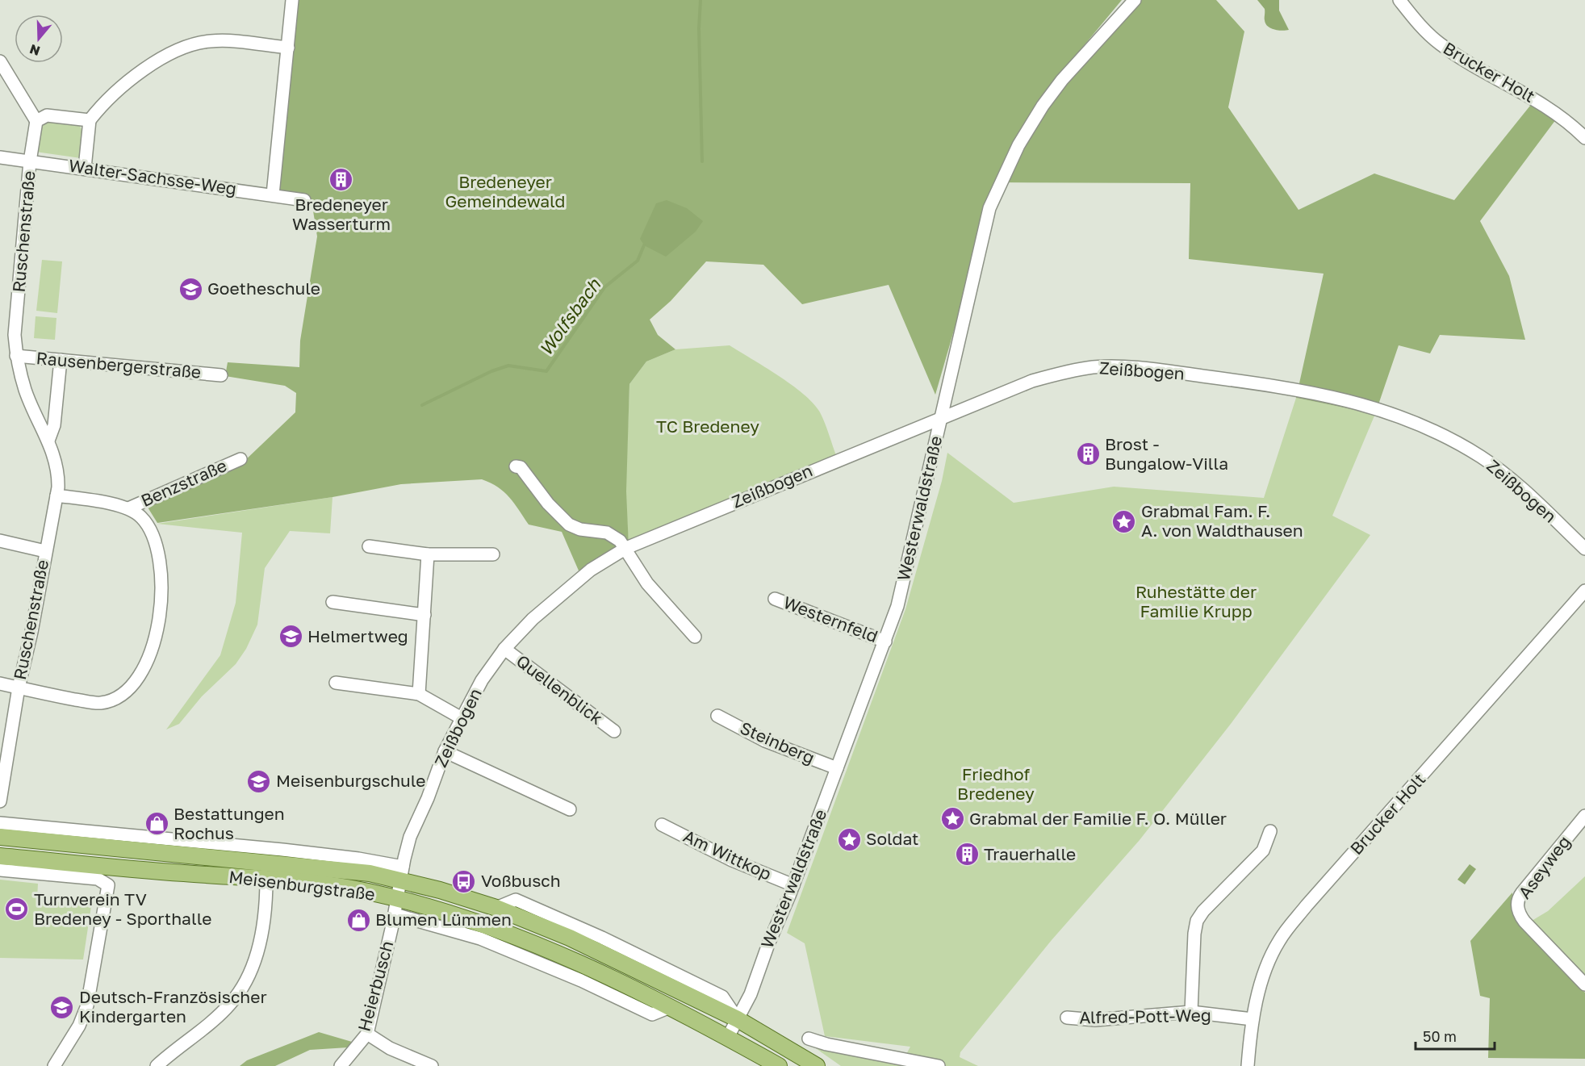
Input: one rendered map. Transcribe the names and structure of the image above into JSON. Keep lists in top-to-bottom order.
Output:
{
  "streets": {
    "main road": ["Meisenburgstraße"],
    "street": [
      "Brucker Holt",
      "Walter-Sachsse-Weg",
      "Ruschenstraße",
      "Rausenbergerstraße",
      "Zeißbogen",
      "Benzstraße",
      "Westerwaldstraße",
      "Westernfeld",
      "Quellenblick",
      "Steinberg",
      "Am Wittkop",
      "Aseyweg",
      "Heierbusch",
      "Alfred-Pott-Weg"
    ]
  },
  "crossings": [
    ["Brucker Holt", "Alfred-Pott-Weg"],
    ["Walter-Sachsse-Weg", "Ruschenstraße"],
    ["Ruschenstraße", "Rausenbergerstraße"],
    ["Zeißbogen", "Westerwaldstraße"],
    ["Zeißbogen", "Quellenblick"],
    ["Zeißbogen", "Meisenburgstraße"],
    ["Zeißbogen", "Heierbusch"],
    ["Westerwaldstraße", "Westernfeld"],
    ["Westerwaldstraße", "Steinberg"],
    ["Westerwaldstraße", "Am Wittkop"],
    ["Westerwaldstraße", "Meisenburgstraße"],
    ["Meisenburgstraße", "Heierbusch"]
  ],
  "water": ["Wolfsbach"],
  "parks": [
    "Bredeneyer Gemeindewald",
    "TC Bredeney",
    "Ruhestätte der Familie Krupp",
    "Friedhof Bredeney"
  ],
  "places": {
    "building": ["Bredeneyer Wasserturm", "Brost - Bungalow-Villa", "Trauerhalle"],
    "school or university": [
      "Goetheschule",
      "Helmertweg",
      "Meisenburgschule",
      "Deutsch-Französischer Kindergarten"
    ],
    "place": ["Grabmal Fam. F. A. von Waldthausen", "Grabmal der Familie F. O. Müller", "Soldat"],
    "shop": ["Bestattungen Rochus", "Blumen Lümmen"],
    "bus stop": ["Voßbusch"],
    "sports": ["Turnverein TV Bredeney - Sporthalle"]
  },
  "scale_bar": "50 m",
  "north": "bottom"
}
